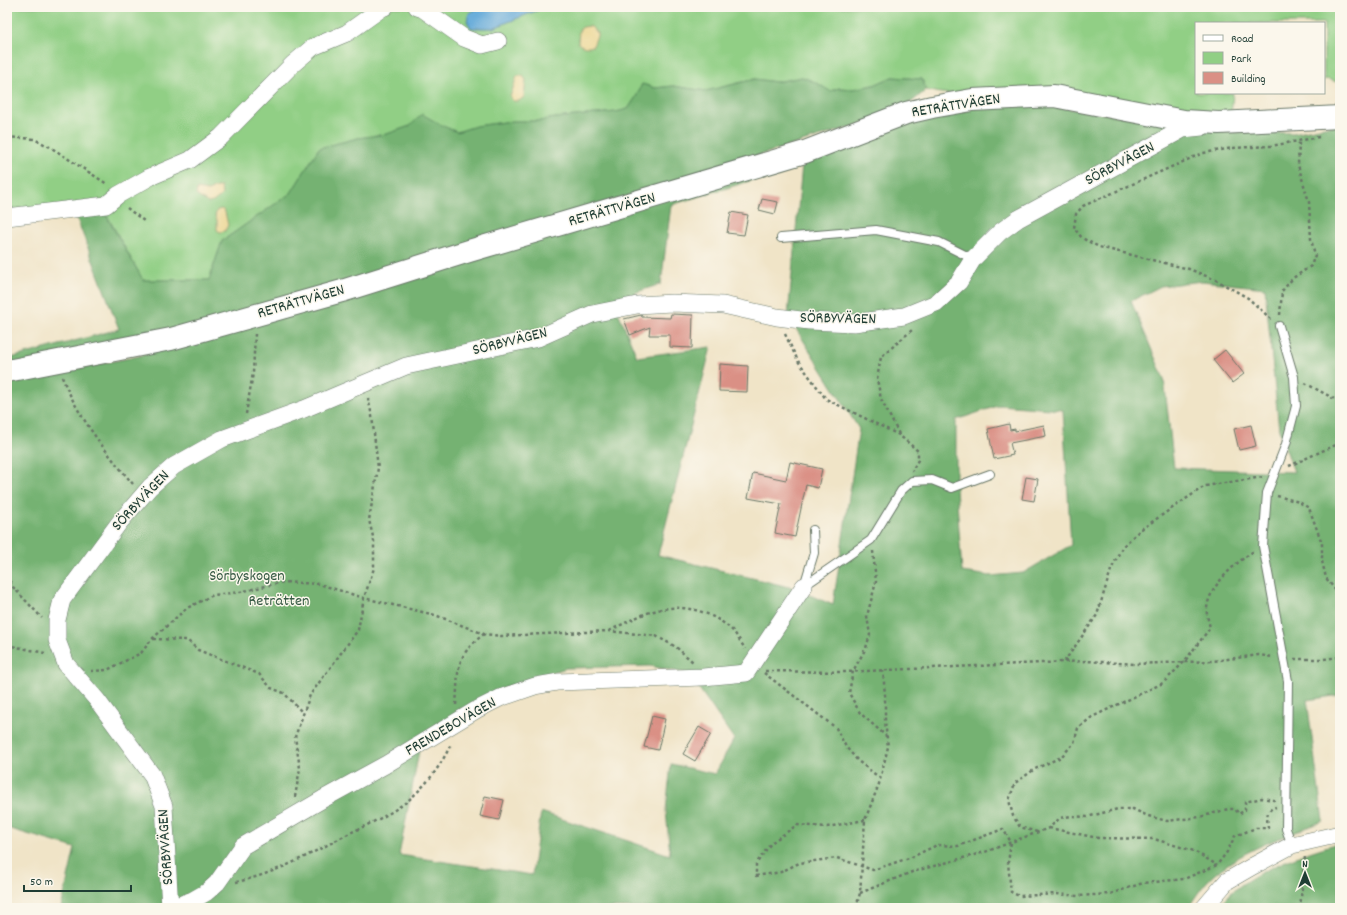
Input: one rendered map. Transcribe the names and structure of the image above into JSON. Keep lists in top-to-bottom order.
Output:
{
  "streets": {
    "street": ["RETRÄTTVÄGEN", "SÖRBYVÄGEN", "FRENDEBOVÄGEN"]
  },
  "crossings": [
    ["RETRÄTTVÄGEN", "SÖRBYVÄGEN"],
    ["SÖRBYVÄGEN", "FRENDEBOVÄGEN"]
  ],
  "parks": ["Sörbyskogen", "Reträtten"],
  "legend": ["Road", "Park", "Building"],
  "scale_bar": "50 m",
  "north": "top"
}
